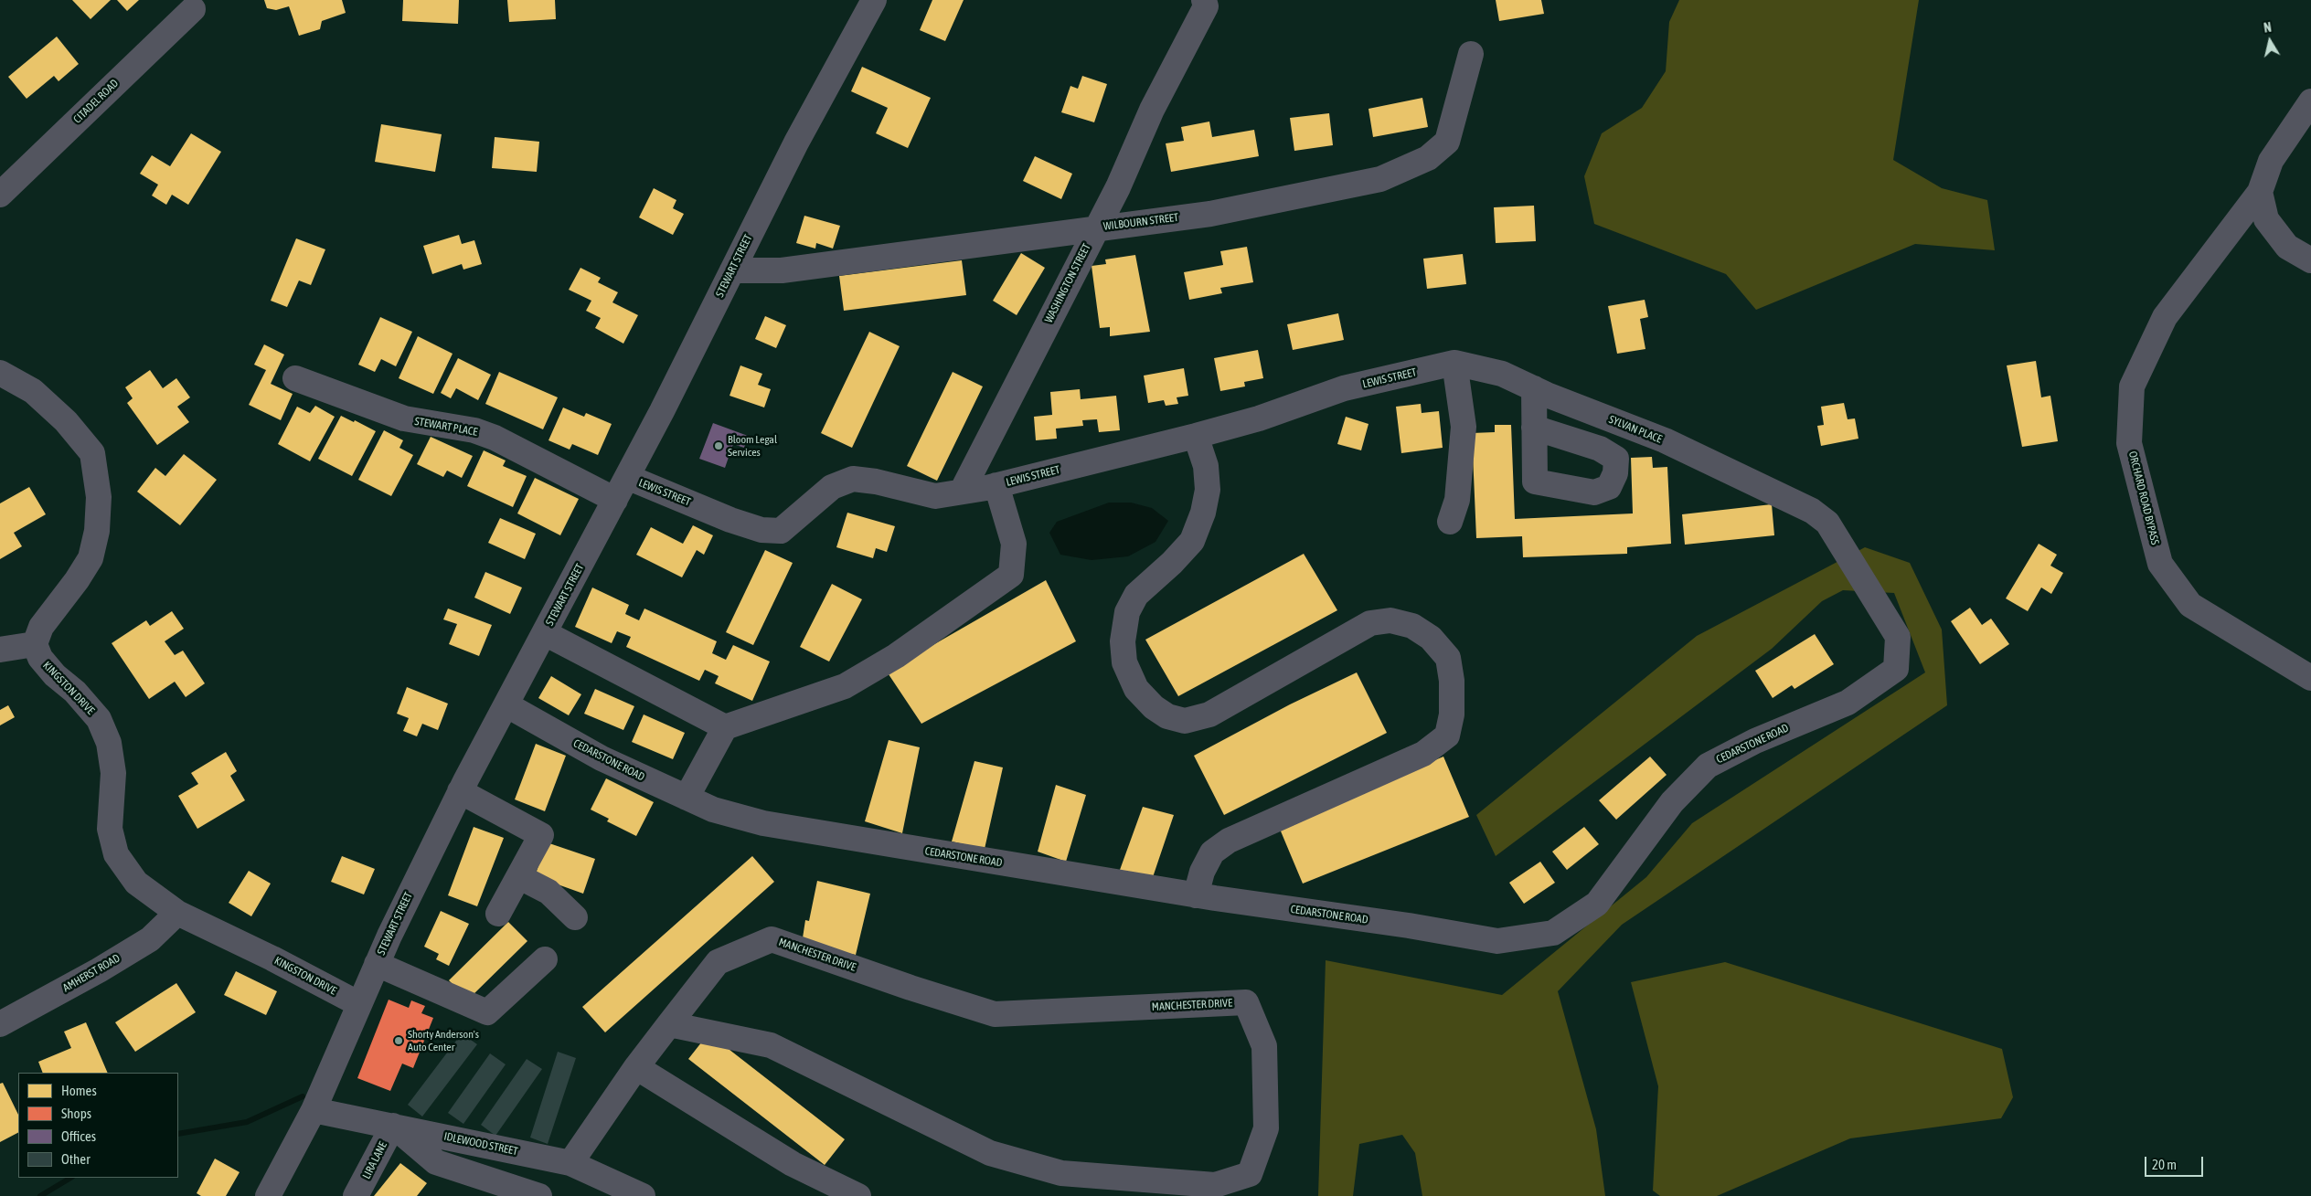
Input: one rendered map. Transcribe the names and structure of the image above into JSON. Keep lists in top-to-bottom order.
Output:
{
  "streets": {
    "street": [
      "CITADEL ROAD",
      "WILBOURN STREET",
      "STEWART STREET",
      "WASHINGTON STREET",
      "LEWIS STREET",
      "STEWART PLACE",
      "SYLVAN PLACE",
      "ORCHARD ROAD BYPASS",
      "KINGSTON DRIVE",
      "CEDARSTONE ROAD",
      "MANCHESTER DRIVE",
      "AMHERST ROAD",
      "IDLEWOOD STREET",
      "LIRA LANE"
    ]
  },
  "crossings": [
    ["WILBOURN STREET", "STEWART STREET"],
    ["WILBOURN STREET", "WASHINGTON STREET"],
    ["STEWART STREET", "LEWIS STREET"],
    ["STEWART STREET", "STEWART PLACE"],
    ["STEWART STREET", "KINGSTON DRIVE"],
    ["STEWART STREET", "CEDARSTONE ROAD"],
    ["STEWART STREET", "IDLEWOOD STREET"],
    ["WASHINGTON STREET", "LEWIS STREET"],
    ["LEWIS STREET", "SYLVAN PLACE"],
    ["SYLVAN PLACE", "CEDARSTONE ROAD"],
    ["KINGSTON DRIVE", "AMHERST ROAD"],
    ["MANCHESTER DRIVE", "IDLEWOOD STREET"],
    ["IDLEWOOD STREET", "LIRA LANE"]
  ],
  "places": ["Bloom Legal Services", "Shorty Anderson's Auto Center"],
  "legend": [
    "Homes",
    "Shops",
    "Offices",
    "Other"
  ],
  "scale_bar": "20 m",
  "north": "top"
}
